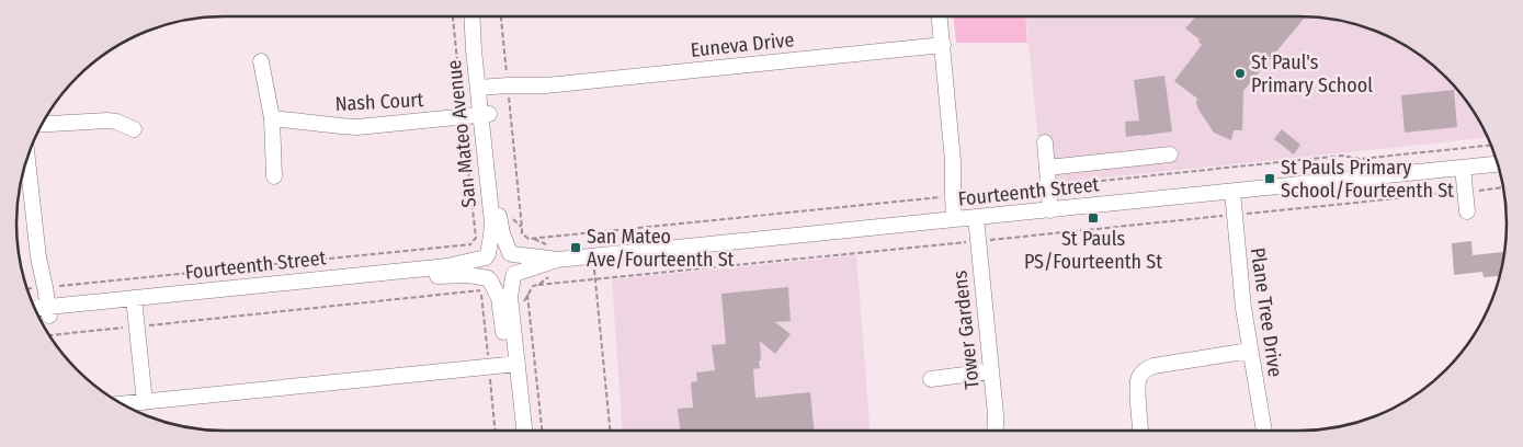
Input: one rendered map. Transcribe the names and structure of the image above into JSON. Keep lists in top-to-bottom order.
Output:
{
  "streets": {
    "street": [
      "Euneva Drive",
      "Nash Court",
      "San Mateo Avenue",
      "Fourteenth Street",
      "Plane Tree Drive",
      "Tower Gardens"
    ]
  },
  "crossings": [
    ["Euneva Drive", "San Mateo Avenue"],
    ["Euneva Drive", "Tower Gardens"],
    ["Nash Court", "San Mateo Avenue"],
    ["San Mateo Avenue", "Fourteenth Street"],
    ["Fourteenth Street", "Plane Tree Drive"],
    ["Fourteenth Street", "Tower Gardens"]
  ],
  "places": {
    "other": ["St Paul's Primary School"],
    "transit": ["St Pauls Primary School/Fourteenth St", "St Pauls PS/Fourteenth St", "San Mateo Ave/Fourteenth St"]
  }
}
